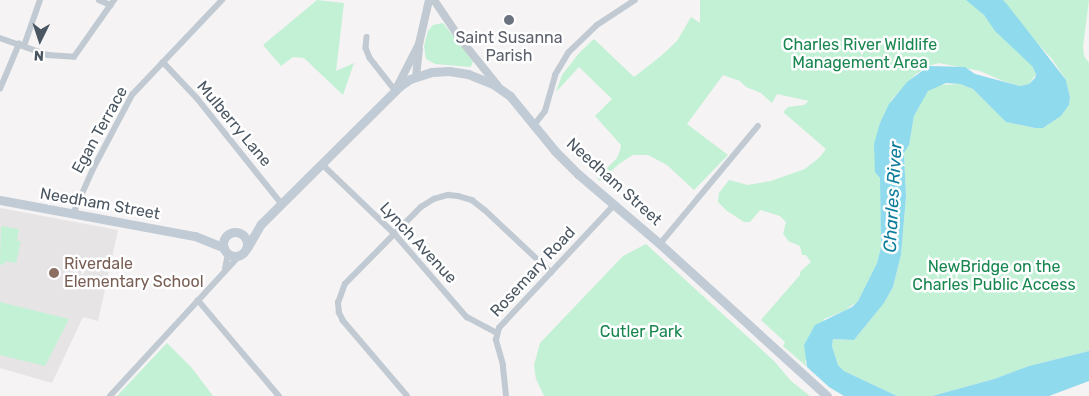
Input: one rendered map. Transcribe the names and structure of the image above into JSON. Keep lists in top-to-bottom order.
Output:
{
  "streets": {
    "main road": ["Needham Street"],
    "street": [
      "Mulberry Lane",
      "Egan Terrace",
      "Lynch Avenue",
      "Rosemary Road"
    ]
  },
  "crossings": [
    ["Mulberry Lane", "Egan Terrace"],
    ["Mulberry Lane", "Needham Street"],
    ["Egan Terrace", "Needham Street"],
    ["Needham Street", "Lynch Avenue"],
    ["Needham Street", "Rosemary Road"],
    ["Lynch Avenue", "Rosemary Road"]
  ],
  "water": ["Charles River"],
  "parks": ["Charles River Wildlife Management Area", "NewBridge on the Charles Public Access", "Cutler Park"],
  "places": ["Saint Susanna Parish", "Riverdale Elementary School"],
  "north": "bottom"
}
